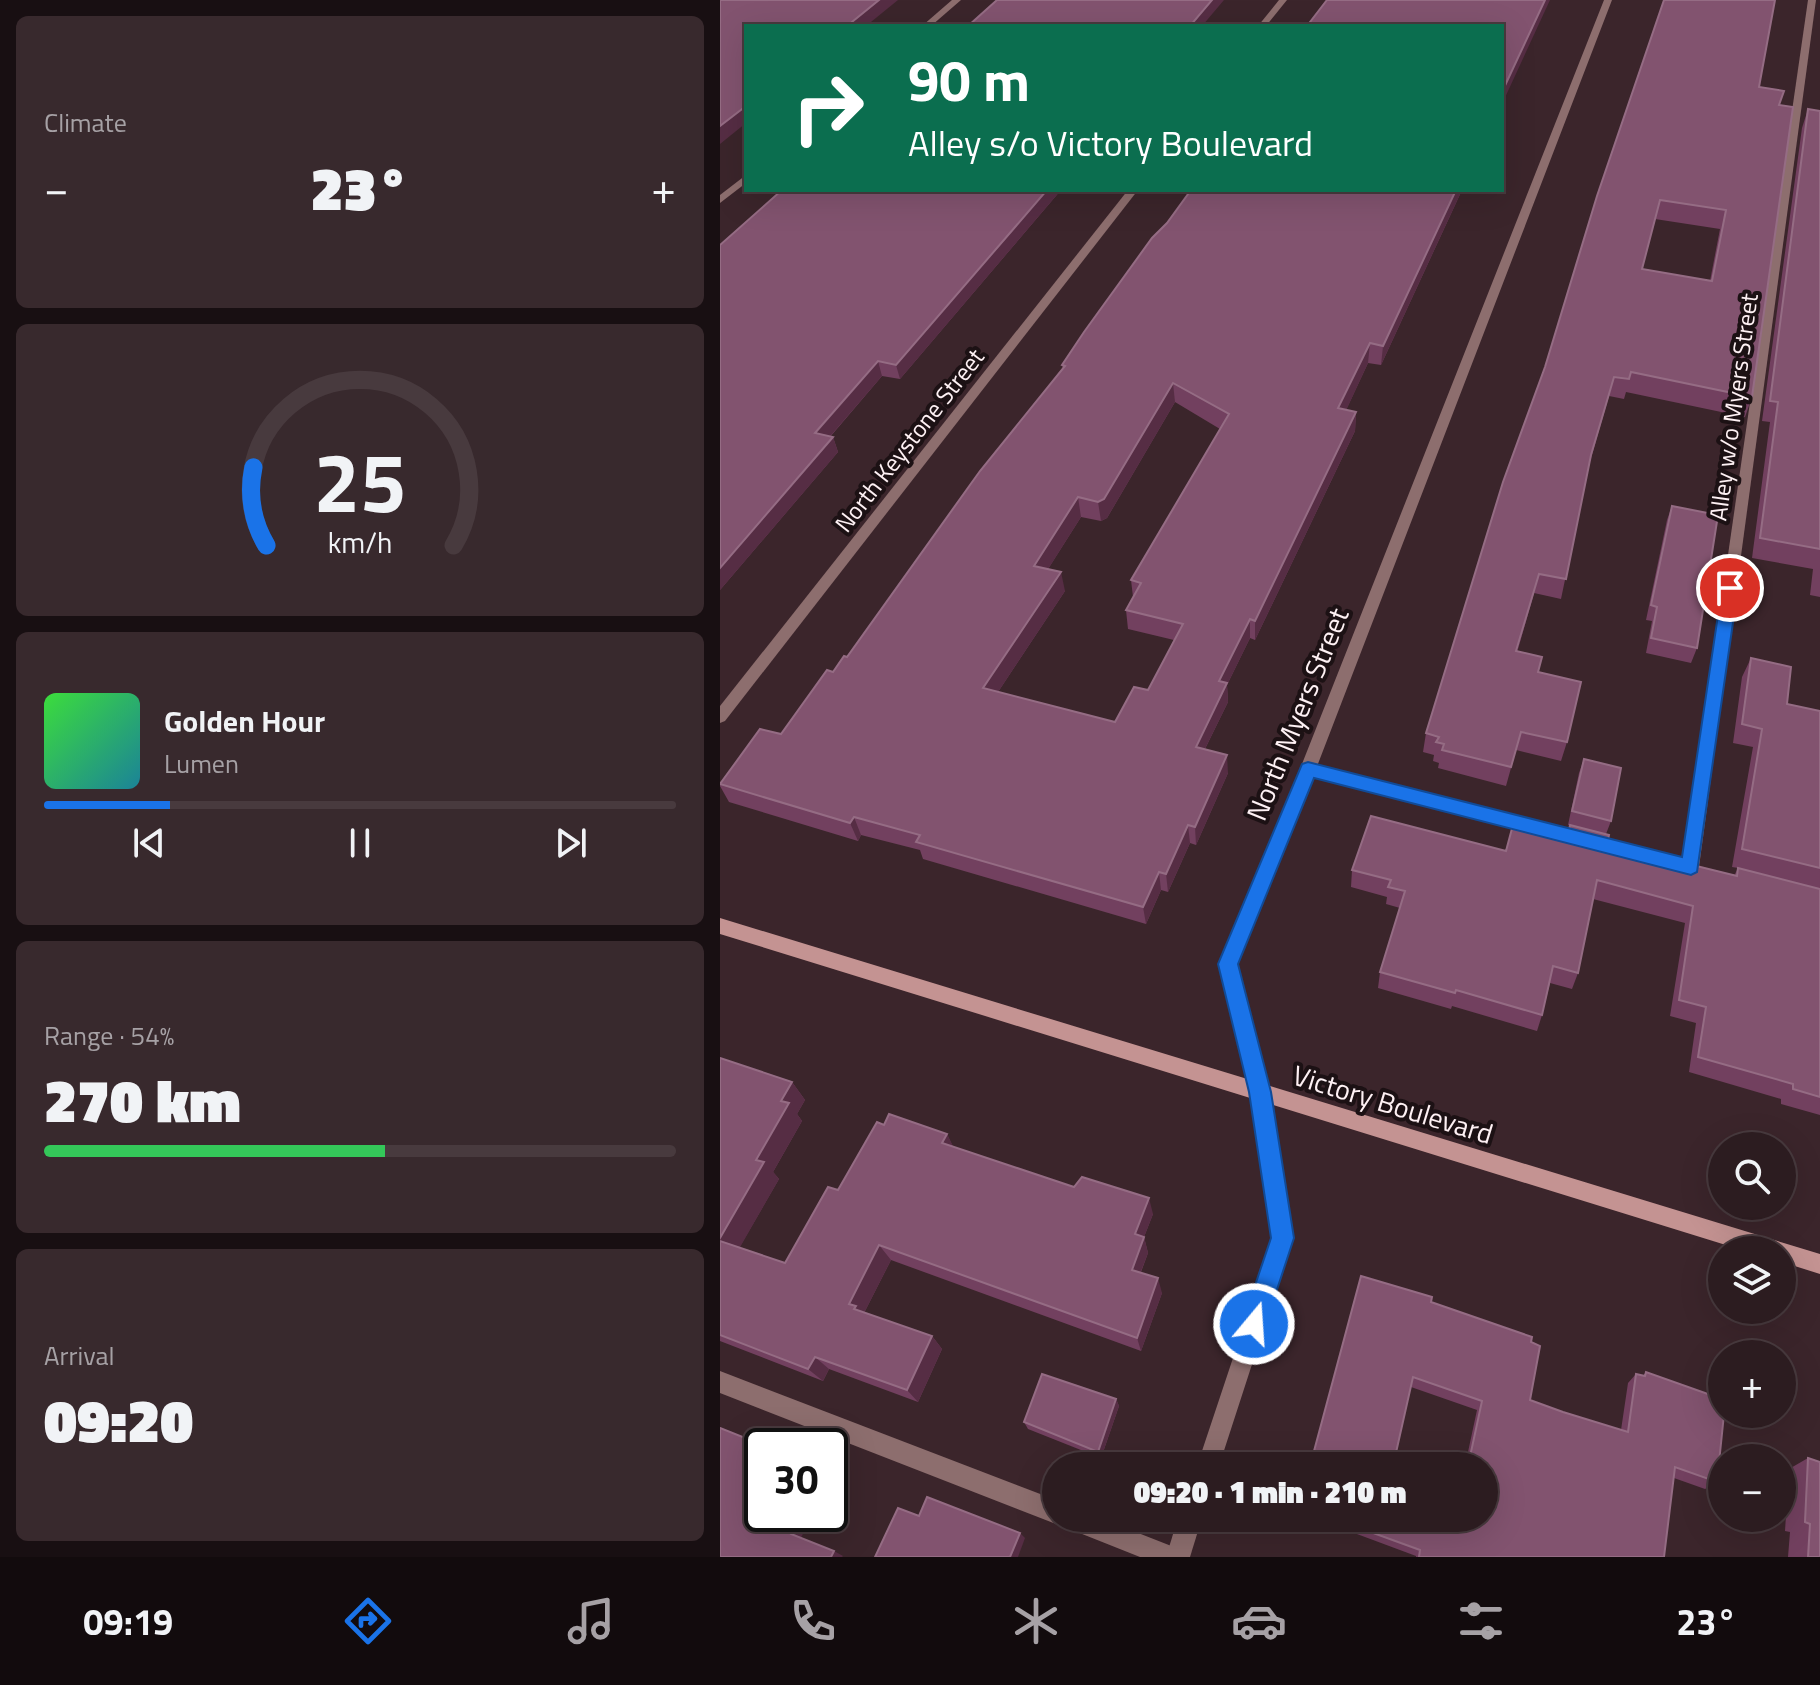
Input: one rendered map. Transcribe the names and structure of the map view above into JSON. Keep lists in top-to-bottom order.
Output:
{
  "streets": {
    "main road": ["Victory Boulevard"],
    "street": ["Alley w/o Myers Street", "North Keystone Street", "North Myers Street"]
  },
  "crossings": [
    ["North Myers Street", "Victory Boulevard"]
  ],
  "page": {
    "tile": [
      "Climate",
      ["Range · 54%", "270 km"],
      ["Arrival", "09:20"]
    ],
    "turn": ["90 m", "Alley s/o Victory Boulevard"],
    "heat": ["−", "23°", "+"],
    "song": ["Golden Hour", "Lumen"],
    "map_buttons": ["+", "−"],
    "limit": "30",
    "trip": "09:20 · 1 min · 210 m",
    "tabs": ["09:19", "23°"],
    "gauge": ["25", "km/h"]
  }
}
